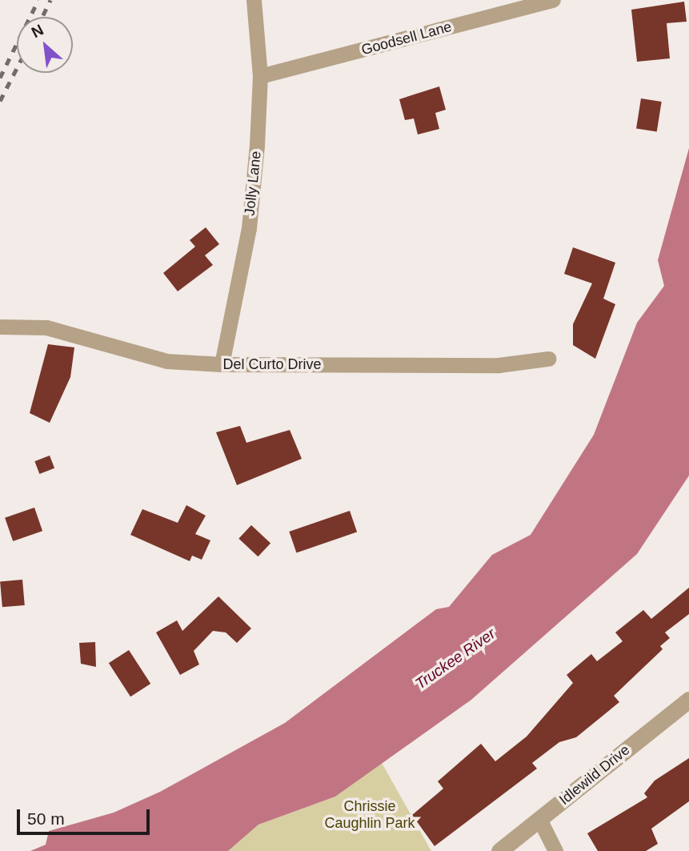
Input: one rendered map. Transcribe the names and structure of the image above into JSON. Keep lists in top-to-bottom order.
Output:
{
  "streets": {
    "street": [
      "Goodsell Lane",
      "Jolly Lane",
      "Del Curto Drive",
      "Idlewild Drive"
    ]
  },
  "crossings": [
    ["Goodsell Lane", "Jolly Lane"],
    ["Jolly Lane", "Del Curto Drive"]
  ],
  "water": ["Truckee River"],
  "parks": ["Chrissie Caughlin Park"],
  "scale_bar": "50 m",
  "north": "top left"
}
